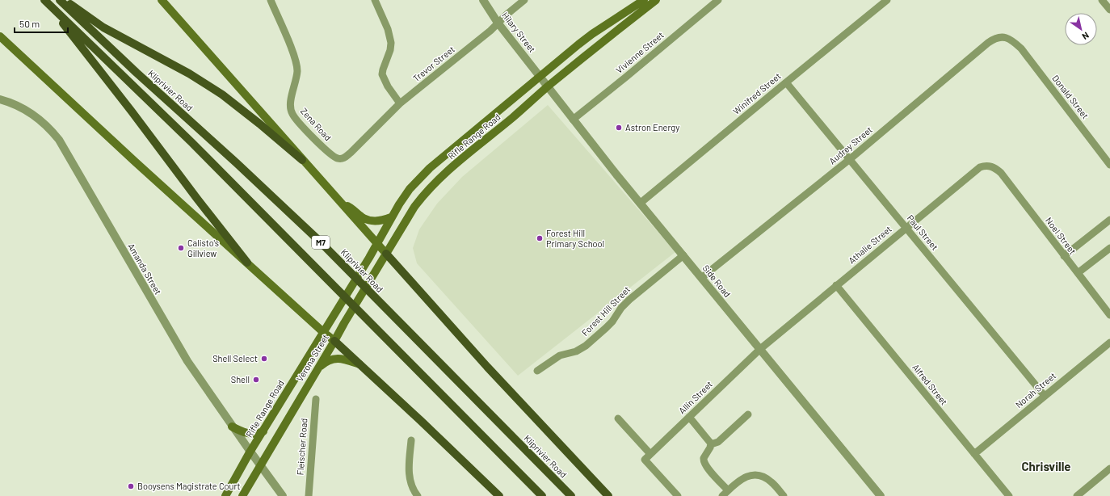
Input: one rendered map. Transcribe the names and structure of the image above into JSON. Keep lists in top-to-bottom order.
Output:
{
  "streets": {
    "main road": [
      "Kliprivier Road",
      "Rifle Range Road",
      "M7",
      "Verona Street"
    ],
    "street": [
      "Hilary Street",
      "Vivienne Street",
      "Trevor Street",
      "Winifred Street",
      "Donald Street",
      "Zena Road",
      "Audrey Street",
      "Paul Street",
      "Noel Street",
      "Athalie Street",
      "Amanda Street",
      "Side Road",
      "Forest Hill Street",
      "Alfred Street",
      "Norah Street",
      "Allin Street",
      "Fleischer Road"
    ]
  },
  "crossings": [
    ["Hilary Street", "Trevor Street"],
    ["Hilary Street", "Rifle Range Road"],
    ["Hilary Street", "Side Road"],
    ["Vivienne Street", "Side Road"],
    ["Trevor Street", "Zena Road"],
    ["Winifred Street", "Paul Street"],
    ["Winifred Street", "Side Road"],
    ["Donald Street", "Audrey Street"],
    ["Rifle Range Road", "Amanda Street"],
    ["Rifle Range Road", "Side Road"],
    ["Rifle Range Road", "Verona Street"],
    ["Audrey Street", "Paul Street"],
    ["Audrey Street", "Side Road"],
    ["Paul Street", "Athalie Street"],
    ["Paul Street", "Norah Street"],
    ["Noel Street", "Athalie Street"],
    ["Athalie Street", "Side Road"],
    ["Athalie Street", "Alfred Street"],
    ["Athalie Street", "Allin Street"],
    ["Amanda Street", "Verona Street"],
    ["Side Road", "Forest Hill Street"],
    ["Side Road", "Allin Street"],
    ["Alfred Street", "Norah Street"]
  ],
  "districts": ["Chrisville"],
  "places": [
    "Astron Energy",
    "Forest Hill Primary School",
    "Calisto's Gillview",
    "Shell Select",
    "Shell",
    "Booysens Magistrate Court"
  ],
  "scale_bar": "50 m",
  "north": "bottom right"
}
